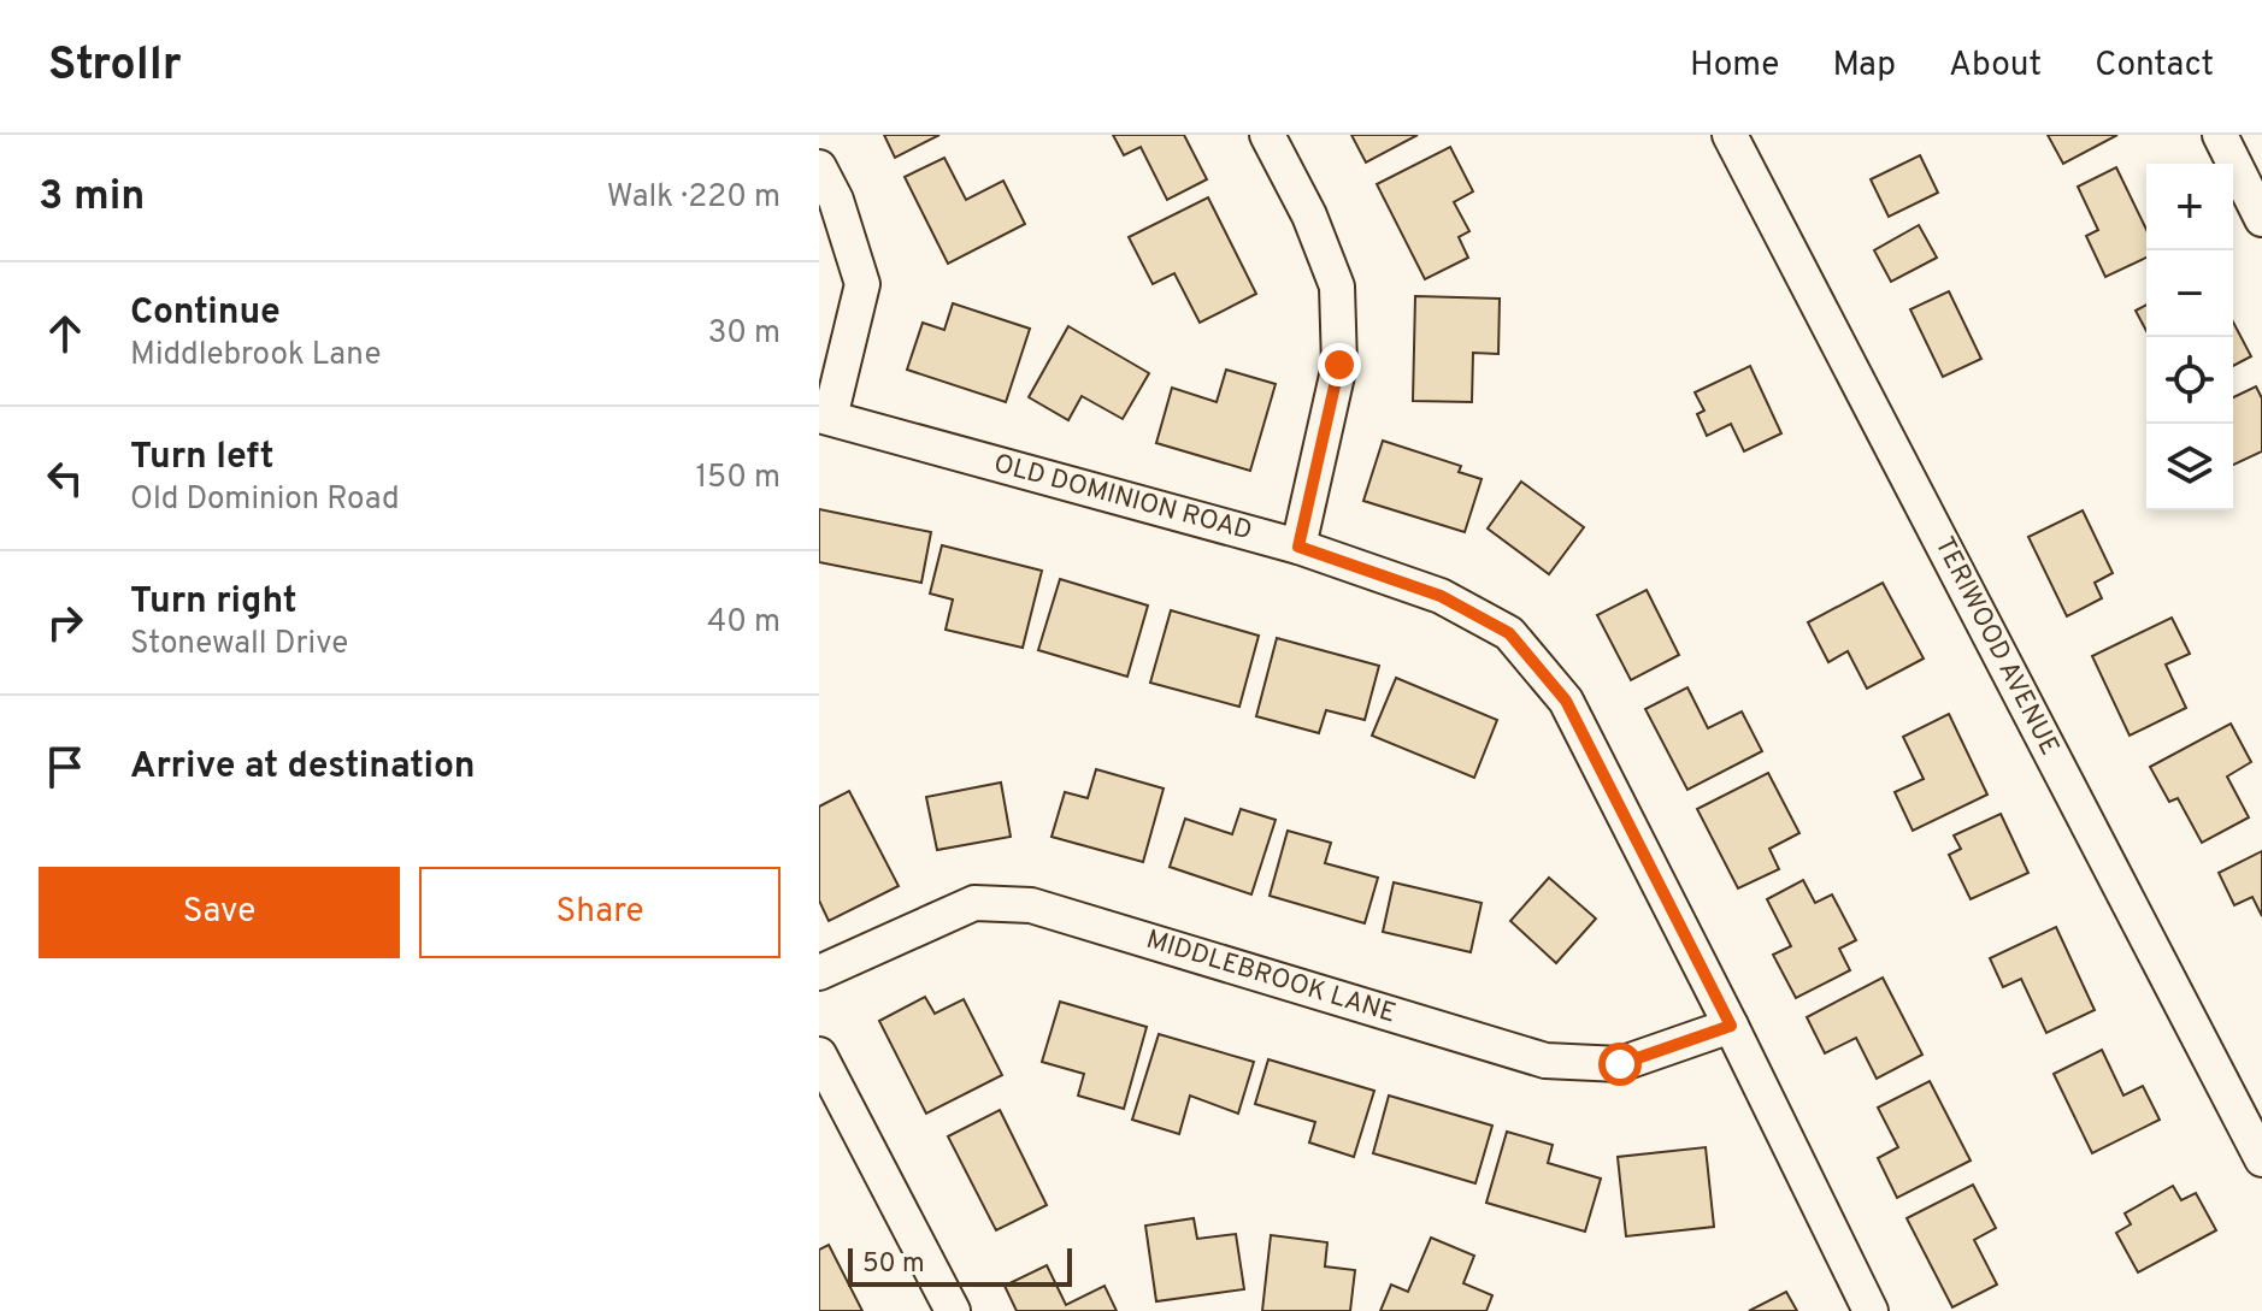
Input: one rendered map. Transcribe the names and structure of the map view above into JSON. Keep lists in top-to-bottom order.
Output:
{
  "streets": {
    "street": ["OLD DOMINION ROAD", "TERIWOOD AVENUE", "MIDDLEBROOK LANE"]
  },
  "crossings": [
    ["OLD DOMINION ROAD", "MIDDLEBROOK LANE"]
  ],
  "scale_bar": "50 m",
  "page": {
    "header": "Strollr",
    "nav": [
      "Home",
      "Map",
      "About",
      "Contact"
    ],
    "heading": ["3 min", "Walk · 220 m"],
    "map_buttons": ["+", "−"],
    "list": [
      ["Continue", "Middlebrook Lane", "30 m"],
      ["Turn left", "Old Dominion Road", "150 m"],
      ["Turn right", "Stonewall Drive", "40 m"],
      "Arrive at destination"
    ],
    "buttons": ["Save", "Share"],
    "scale": "50 m"
  }
}
